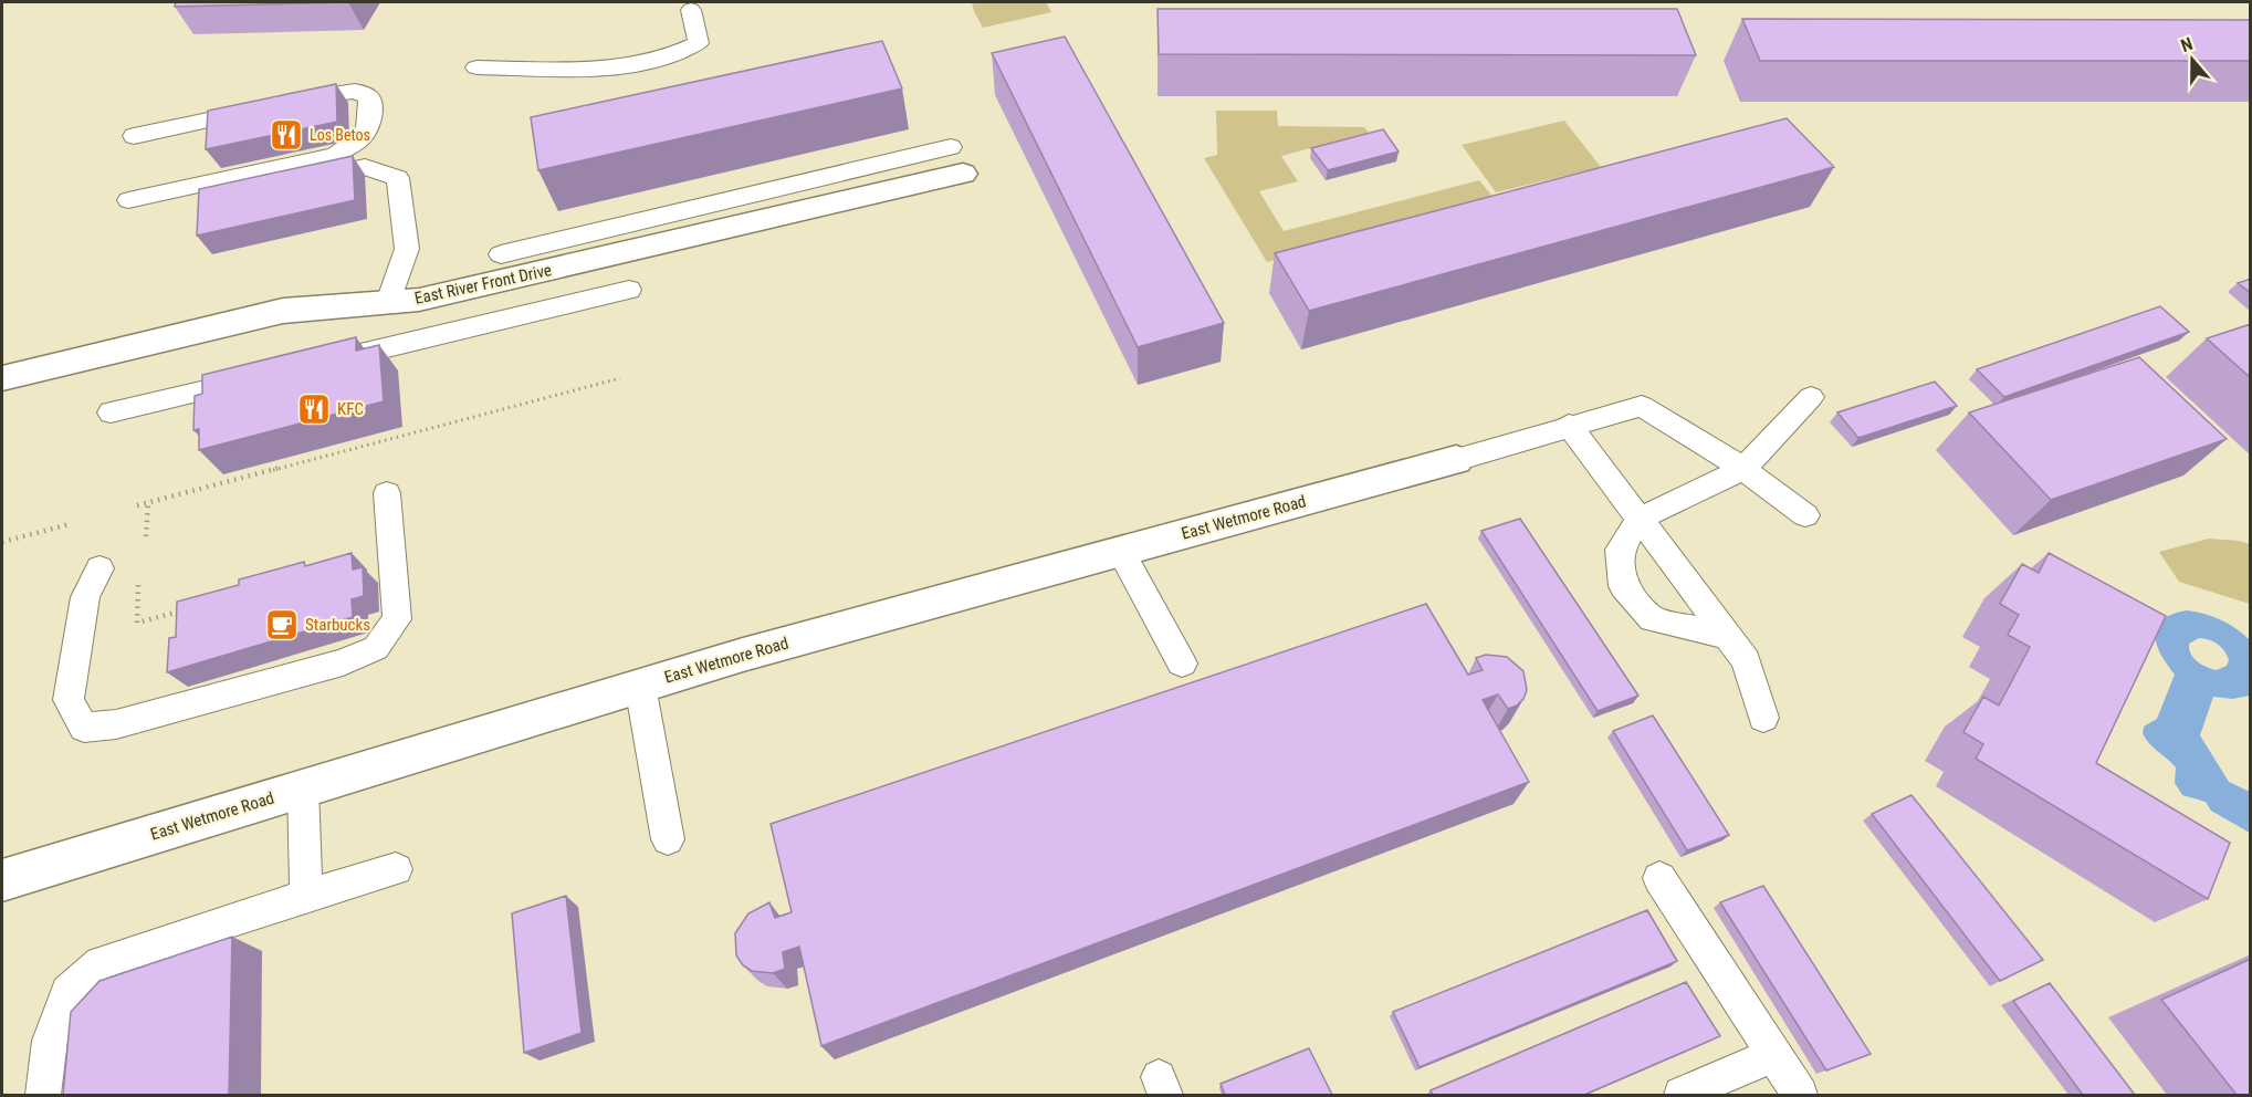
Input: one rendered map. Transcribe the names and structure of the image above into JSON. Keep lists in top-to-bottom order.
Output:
{
  "streets": {
    "street": ["East River Front Drive", "East Wetmore Road"]
  },
  "places": {
    "restaurant": ["Los Betos", "KFC"],
    "cafe": ["Starbucks"]
  },
  "north": "top"
}
